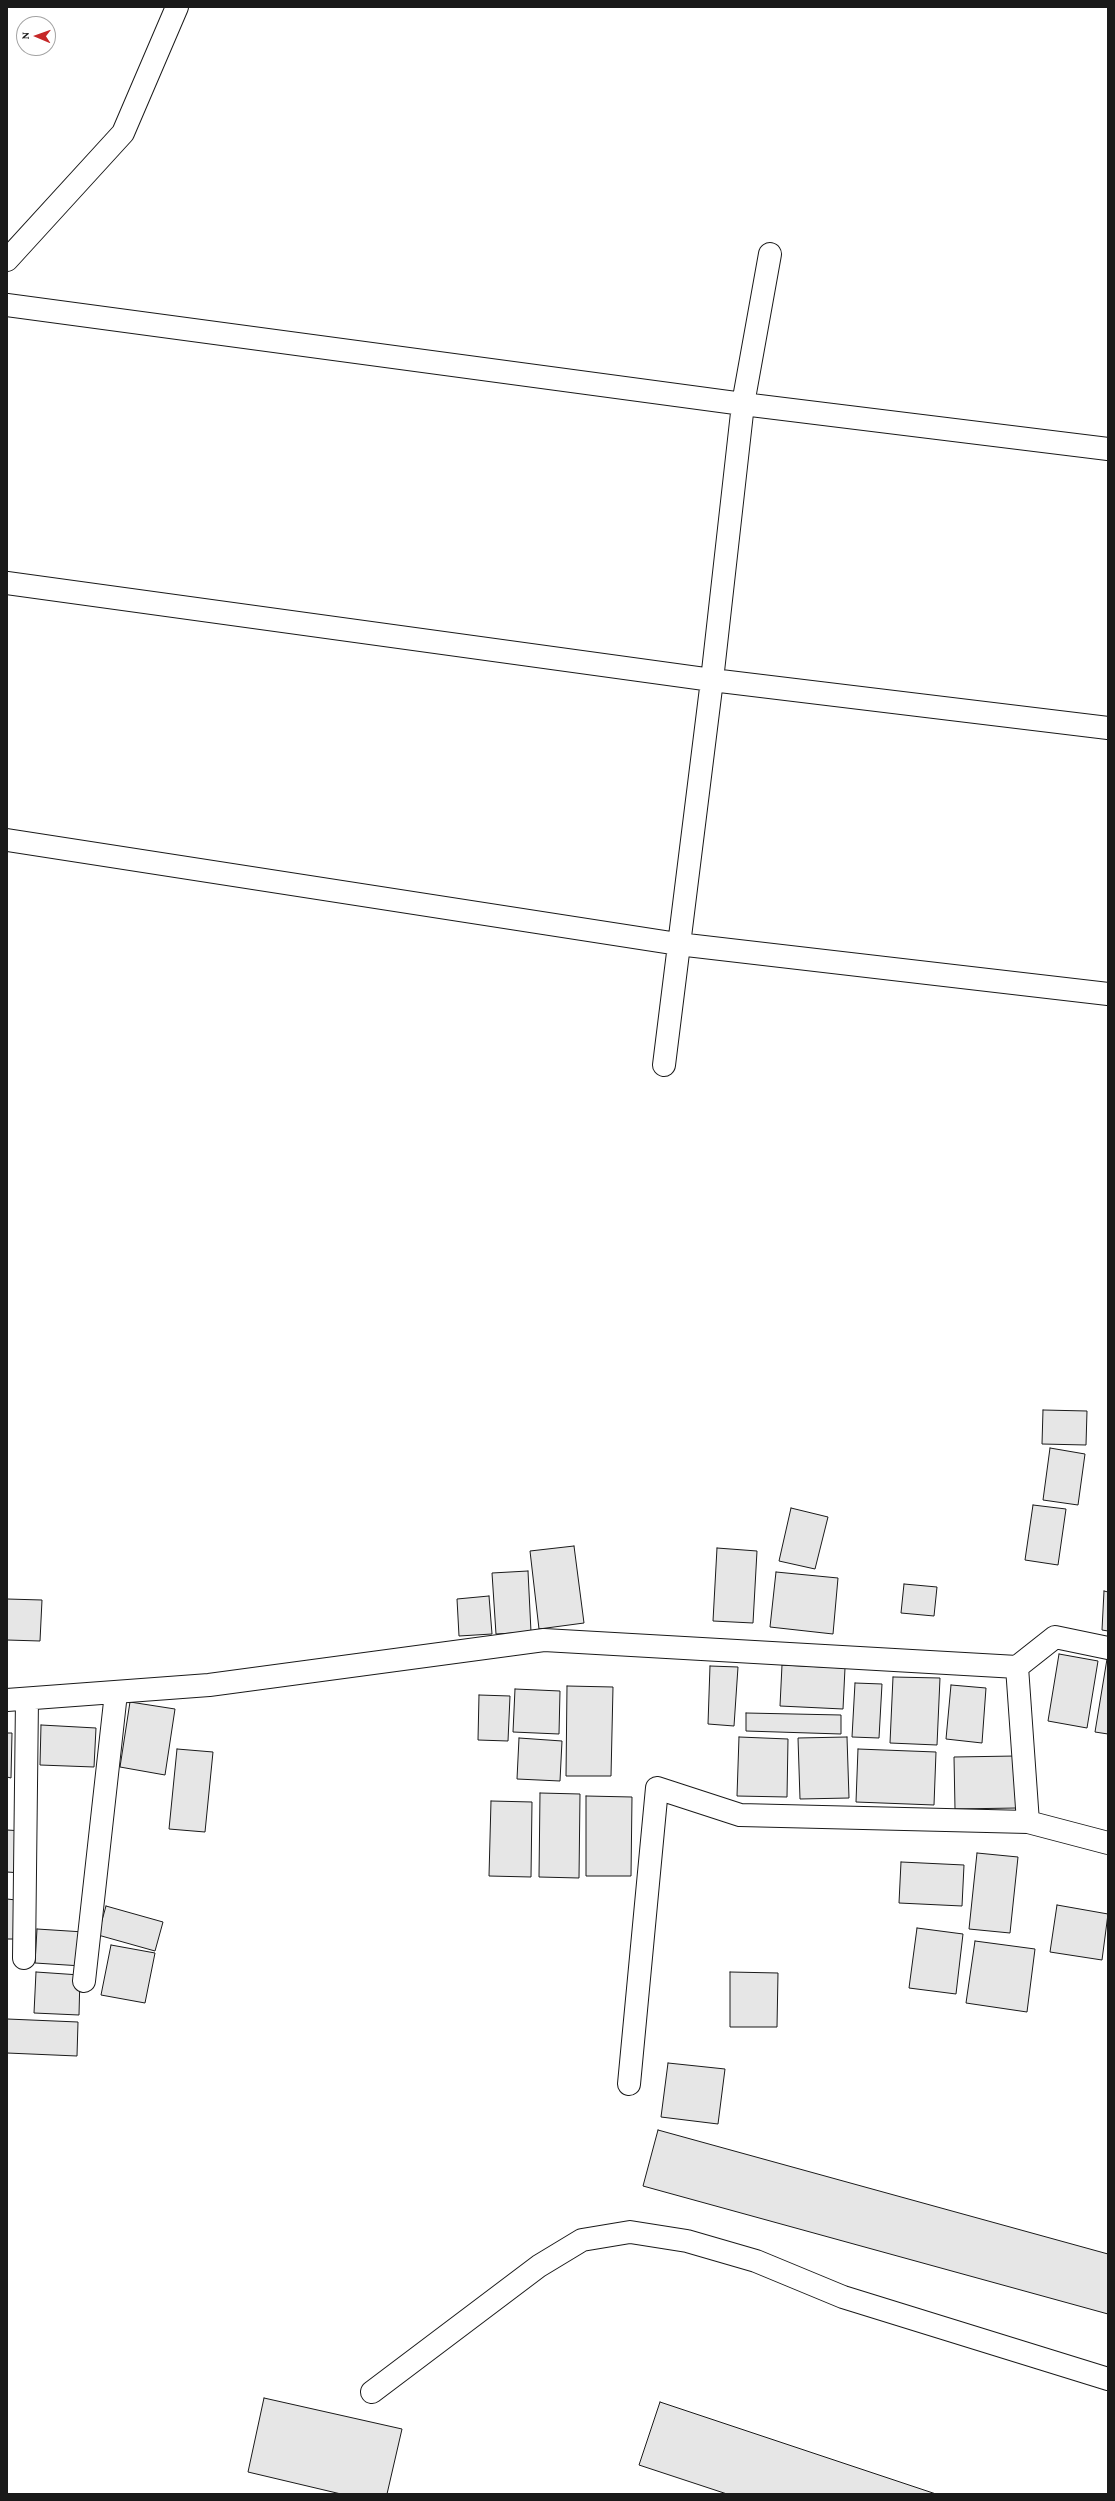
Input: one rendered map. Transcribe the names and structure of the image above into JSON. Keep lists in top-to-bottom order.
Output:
{
  "north": "left"
}
